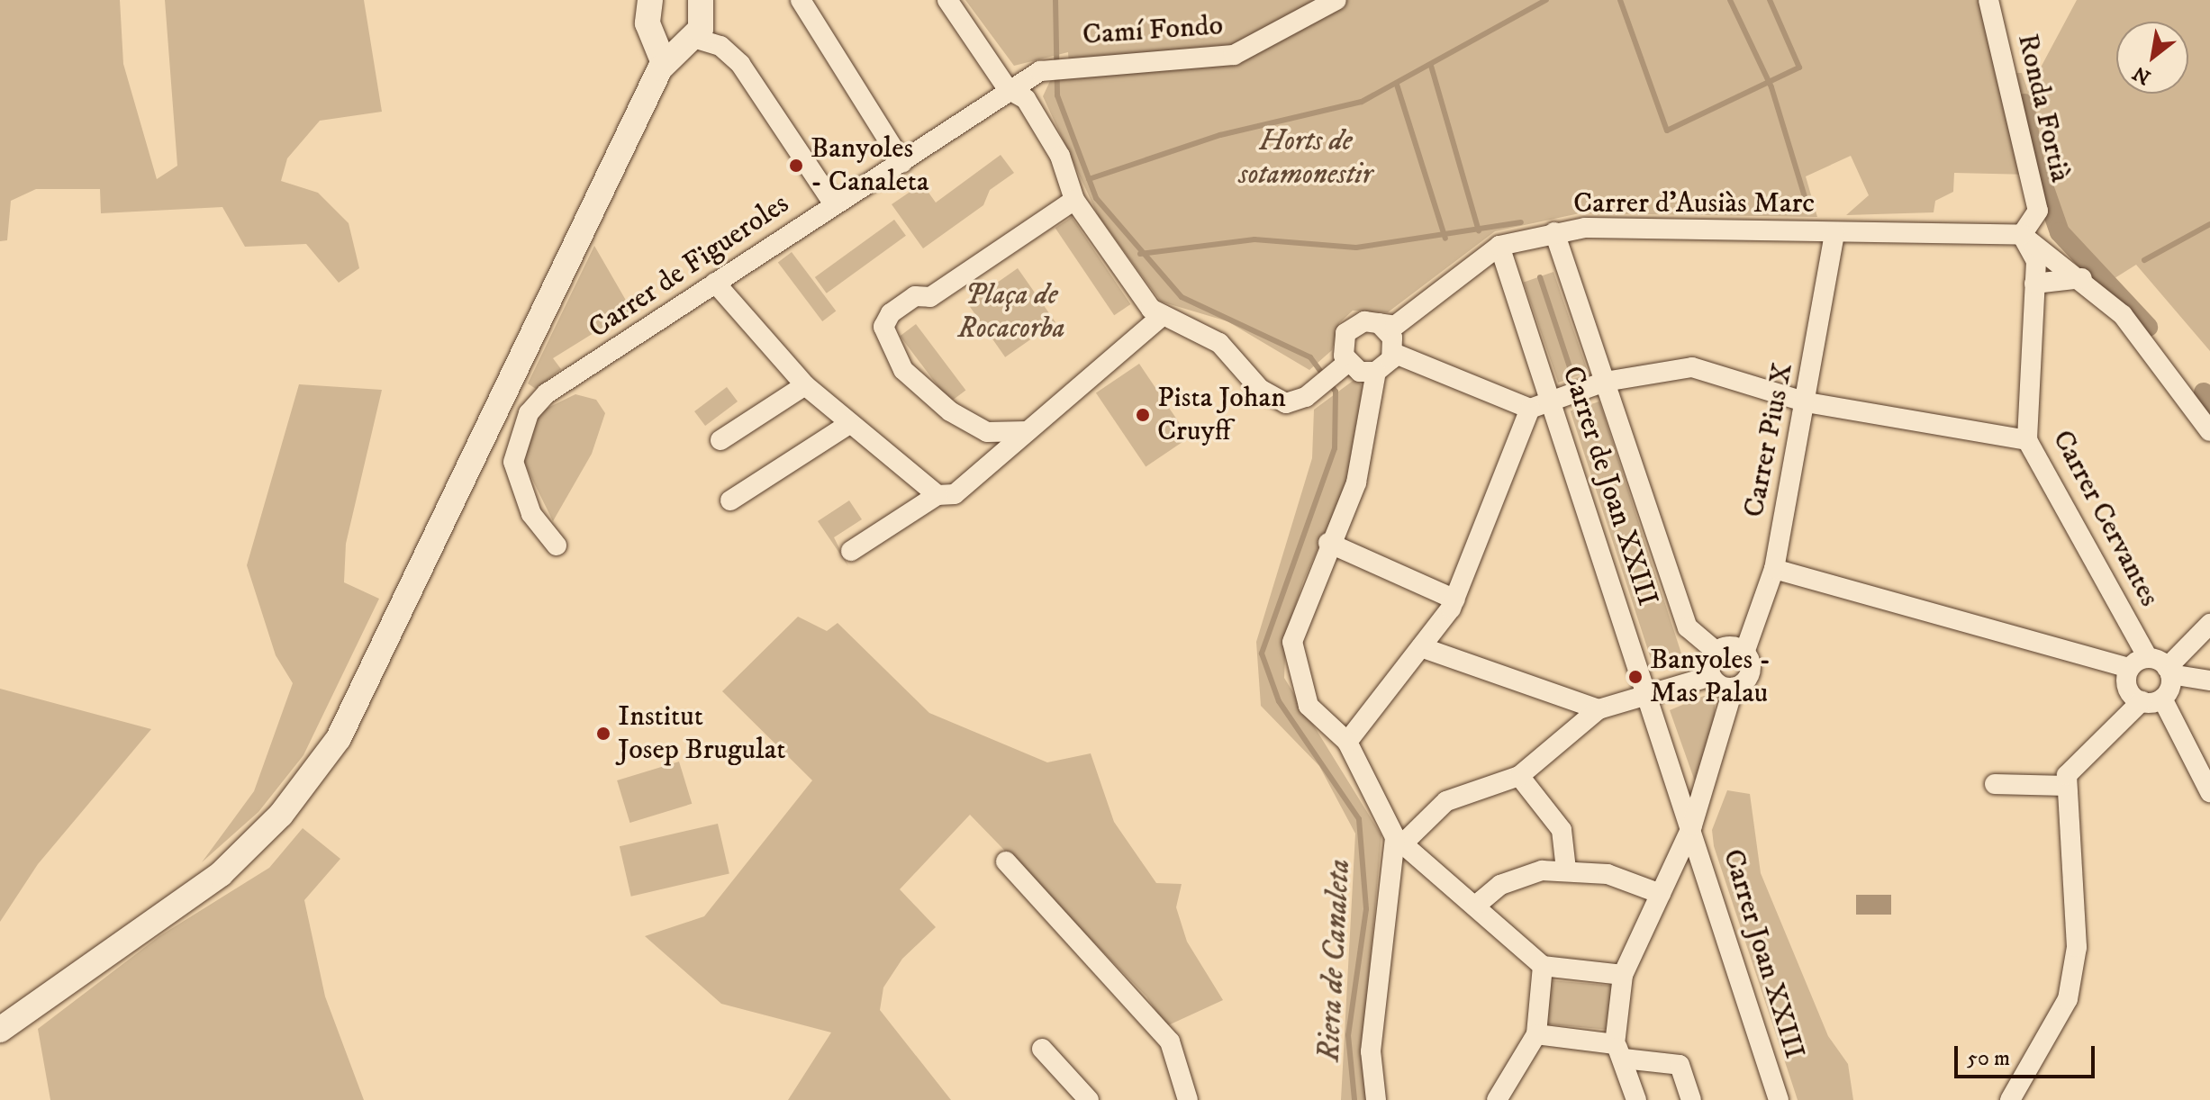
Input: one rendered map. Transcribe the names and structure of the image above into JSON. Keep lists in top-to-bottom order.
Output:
{
  "streets": {
    "street": [
      "Camí Fondo",
      "Ronda Fortià",
      "Carrer d'Ausiàs Marc",
      "Carrer de Figueroles",
      "Carrer Pius X",
      "Carrer de Joan XXIII",
      "Carrer Cervantes",
      "Carrer Joan XXIII"
    ]
  },
  "crossings": [
    ["Camí Fondo", "Carrer de Figueroles"],
    ["Ronda Fortià", "Carrer d'Ausiàs Marc"],
    ["Ronda Fortià", "Carrer Cervantes"],
    ["Carrer d'Ausiàs Marc", "Carrer Pius X"],
    ["Carrer d'Ausiàs Marc", "Carrer de Joan XXIII"],
    ["Carrer d'Ausiàs Marc", "Carrer Cervantes"],
    ["Carrer Pius X", "Carrer de Joan XXIII"],
    ["Carrer de Joan XXIII", "Carrer Joan XXIII"]
  ],
  "water": ["Riera de Canaleta"],
  "parks": ["Horts de sotamonestir", "Plaça de Rocacorba"],
  "places": [
    "Banyoles - Canaleta",
    "Pista Johan Cruyff",
    "Banyoles - Mas Palau",
    "Institut Josep Brugulat"
  ],
  "scale_bar": "50 m",
  "north": "bottom left"
}
